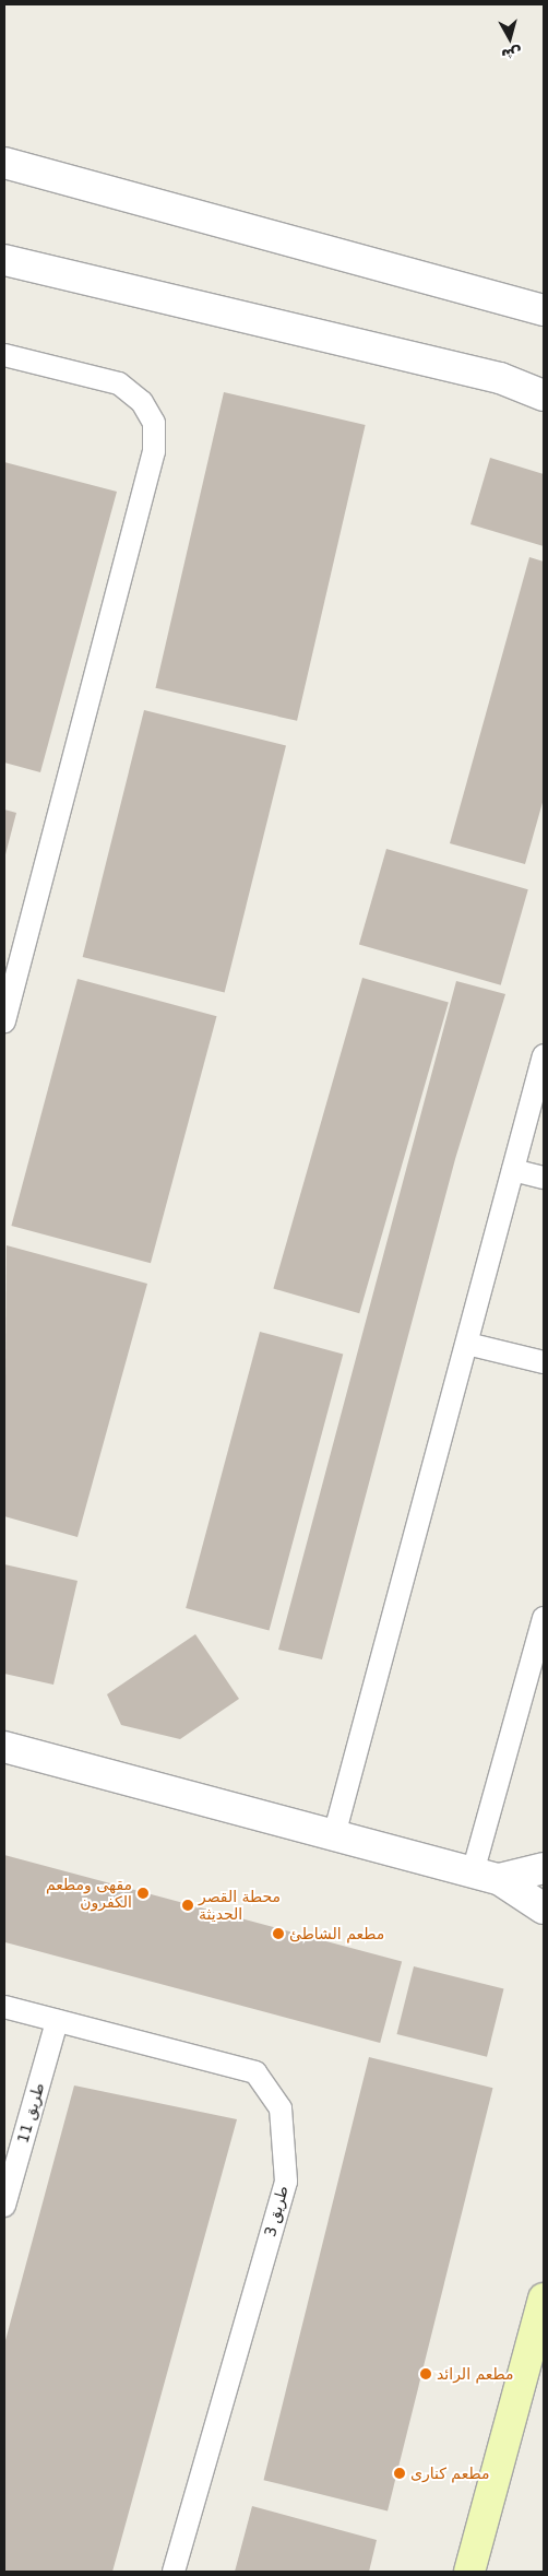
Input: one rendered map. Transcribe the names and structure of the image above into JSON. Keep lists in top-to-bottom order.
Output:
{
  "streets": {
    "lane": ["طريق 11", "طريق 3"]
  },
  "crossings": [
    ["طريق 11", "طريق 3"]
  ],
  "places": [
    "مقهى ومطعم الكفرون",
    "محطة القصر الحديثة",
    "مطعم الشاطئ",
    "مطعم الرائد",
    "مطعم كنارى"
  ],
  "north": "bottom"
}
